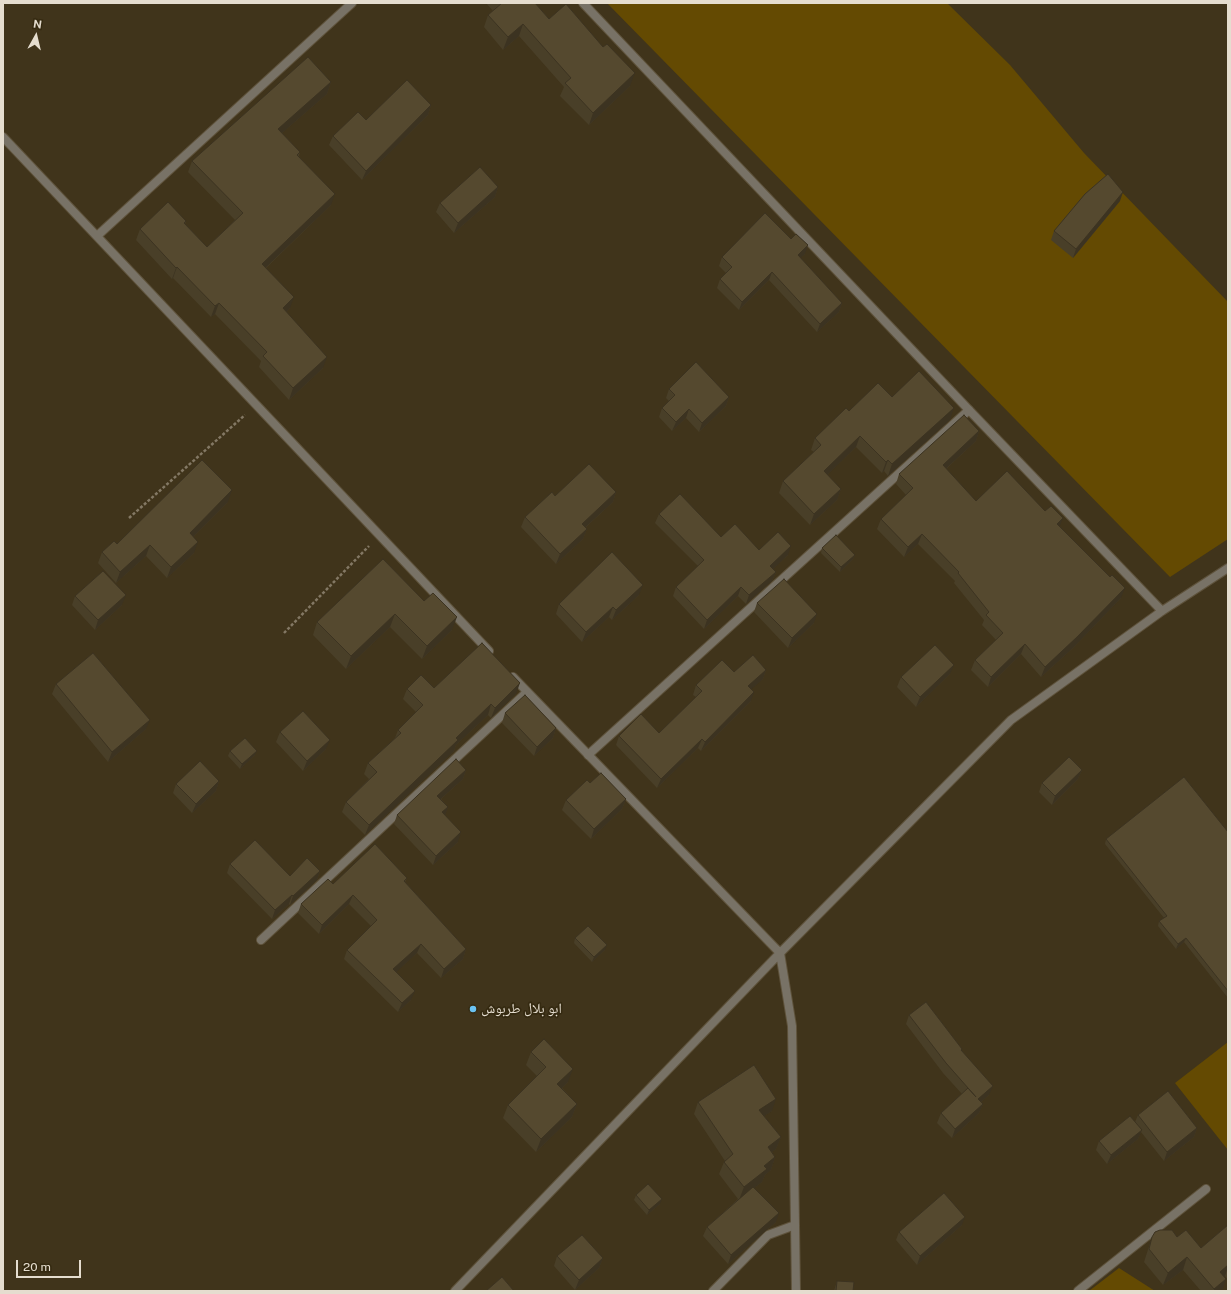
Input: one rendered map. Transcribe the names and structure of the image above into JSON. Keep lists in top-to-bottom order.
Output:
{
  "places": ["ابو بلال طربوش"],
  "scale_bar": "20 m",
  "north": "top"
}
